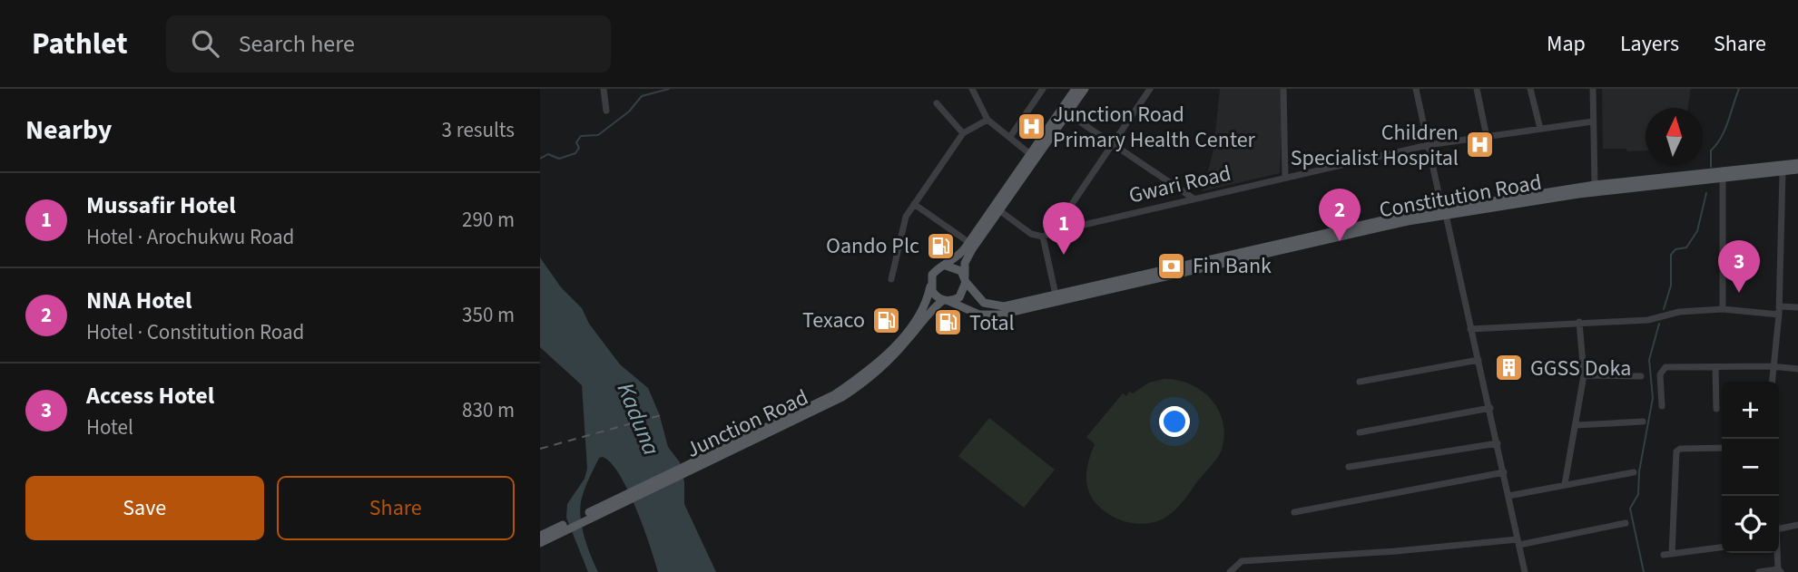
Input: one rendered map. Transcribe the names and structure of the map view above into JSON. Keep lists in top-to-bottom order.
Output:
{
  "streets": {
    "main road": ["Constitution Road", "Junction Road"],
    "street": ["Gwari Road"]
  },
  "crossings": [
    ["Constitution Road", "Junction Road"]
  ],
  "water": ["Kaduna"],
  "places": {
    "hospital": ["Junction Road Primary Health Center", "Children Specialist Hospital"],
    "fuel station": ["Oando Plc", "Texaco", "Total"],
    "bank": ["Fin Bank"],
    "building": ["GGSS Doka"]
  },
  "north": "top",
  "page": {
    "header": "Pathlet",
    "search": "Search here",
    "nav": ["Map", "Layers", "Share"],
    "heading": ["Nearby", "3 results"],
    "list": [
      {
        "mark": "1",
        "name": "Mussafir Hotel",
        "note": "Hotel · Arochukwu Road",
        "value": "290 m"
      },
      {
        "mark": "2",
        "name": "NNA Hotel",
        "note": "Hotel · Constitution Road",
        "value": "350 m"
      },
      {
        "mark": "3",
        "name": "Access Hotel",
        "note": "Hotel",
        "value": "830 m"
      }
    ],
    "pins": ["2", "1", "3"],
    "map_buttons": ["+", "−"],
    "buttons": ["Save", "Share"]
  }
}
